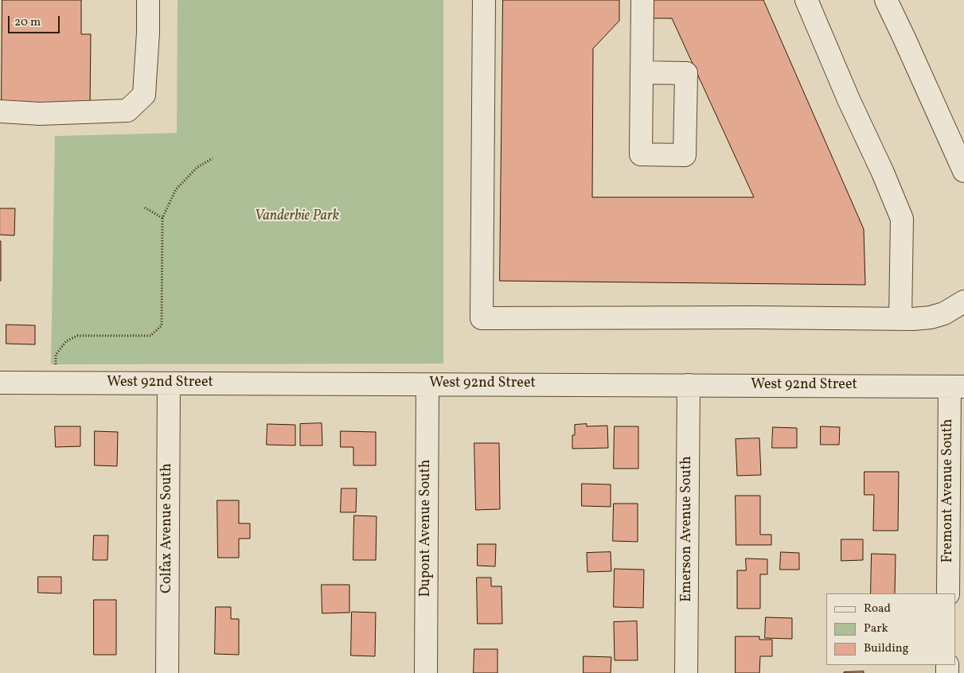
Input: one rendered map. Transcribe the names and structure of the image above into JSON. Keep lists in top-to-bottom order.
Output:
{
  "streets": {
    "street": [
      "West 92nd Street",
      "Fremont Avenue South",
      "Colfax Avenue South",
      "Dupont Avenue South",
      "Emerson Avenue South"
    ]
  },
  "crossings": [
    ["West 92nd Street", "Fremont Avenue South"],
    ["West 92nd Street", "Colfax Avenue South"],
    ["West 92nd Street", "Dupont Avenue South"],
    ["West 92nd Street", "Emerson Avenue South"]
  ],
  "parks": ["Vanderbie Park"],
  "legend": ["Road", "Park", "Building"],
  "scale_bar": "20 m"
}
